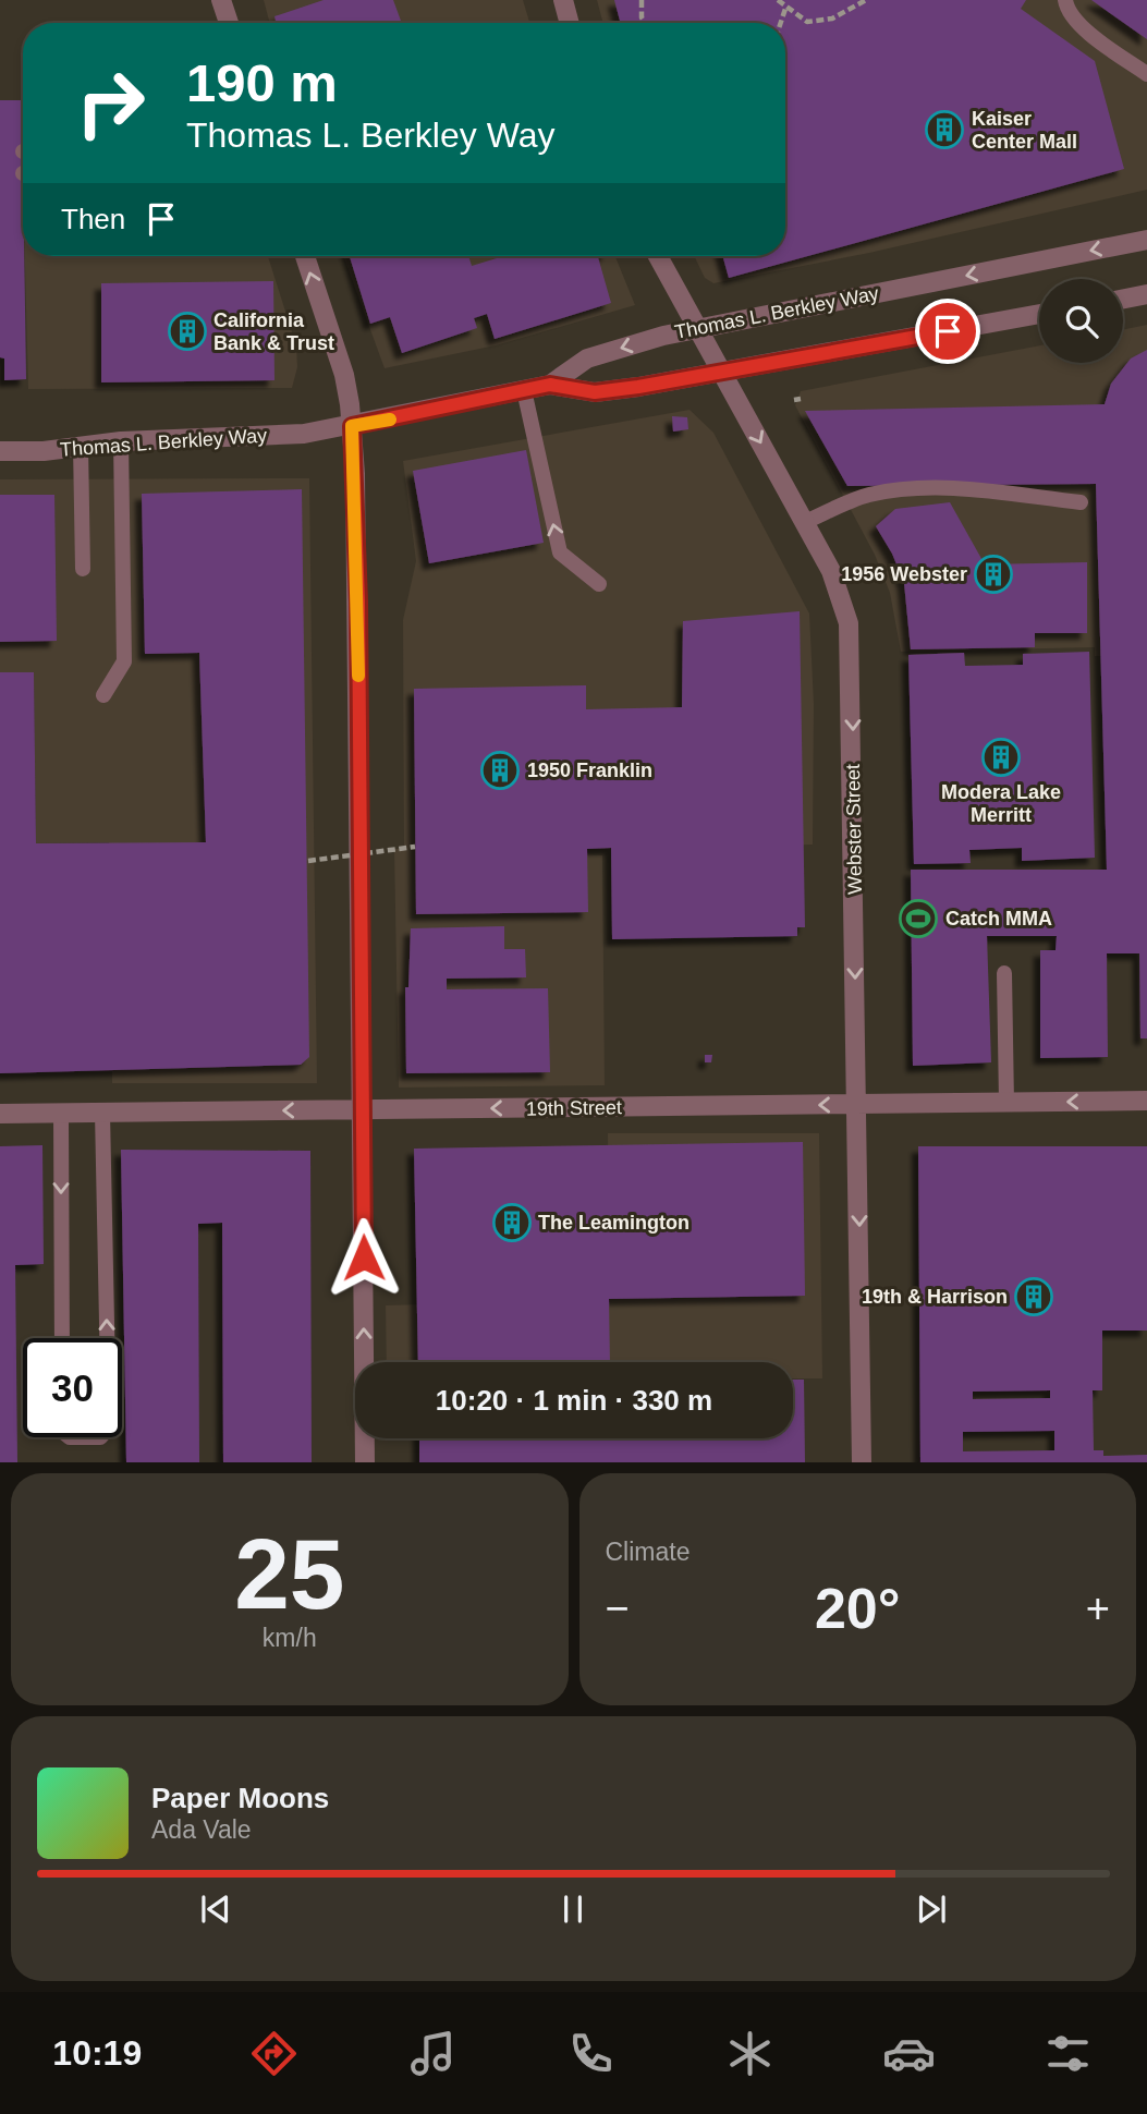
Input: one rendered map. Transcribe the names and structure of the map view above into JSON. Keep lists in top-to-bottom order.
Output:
{
  "streets": {
    "street": ["Thomas L. Berkley Way", "Webster Street", "19th Street"]
  },
  "crossings": [
    ["Thomas L. Berkley Way", "Webster Street"],
    ["Webster Street", "19th Street"]
  ],
  "one_way": ["Webster Street", "19th Street"],
  "places": {
    "building": [
      "Kaiser Center Mall",
      "California Bank & Trust",
      "1956 Webster",
      "Modera Lake Merritt",
      "1950 Franklin",
      "The Leamington",
      "19th & Harrison"
    ],
    "sports": ["Catch MMA"]
  },
  "page": {
    "turn": ["190 m", "Thomas L. Berkley Way"],
    "then": "Then",
    "limit": "30",
    "trip": "10:20 · 1 min · 330 m",
    "tile": [
      ["25", "km/h"],
      "Climate"
    ],
    "heat": ["−", "20°", "+"],
    "song": ["Paper Moons", "Ada Vale"],
    "tabs": "10:19"
  }
}
